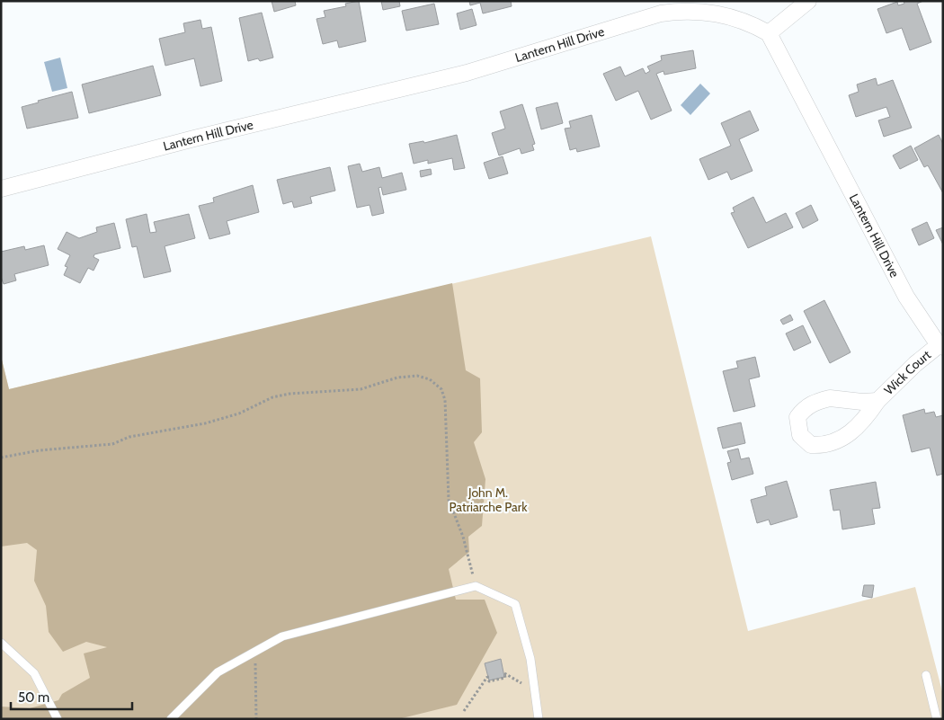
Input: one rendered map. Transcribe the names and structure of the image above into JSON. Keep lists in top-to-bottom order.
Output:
{
  "streets": {
    "street": ["Lantern Hill Drive", "Wick Court"]
  },
  "crossings": [
    ["Lantern Hill Drive", "Wick Court"]
  ],
  "parks": ["John M. Patriarche Park"],
  "scale_bar": "50 m"
}
